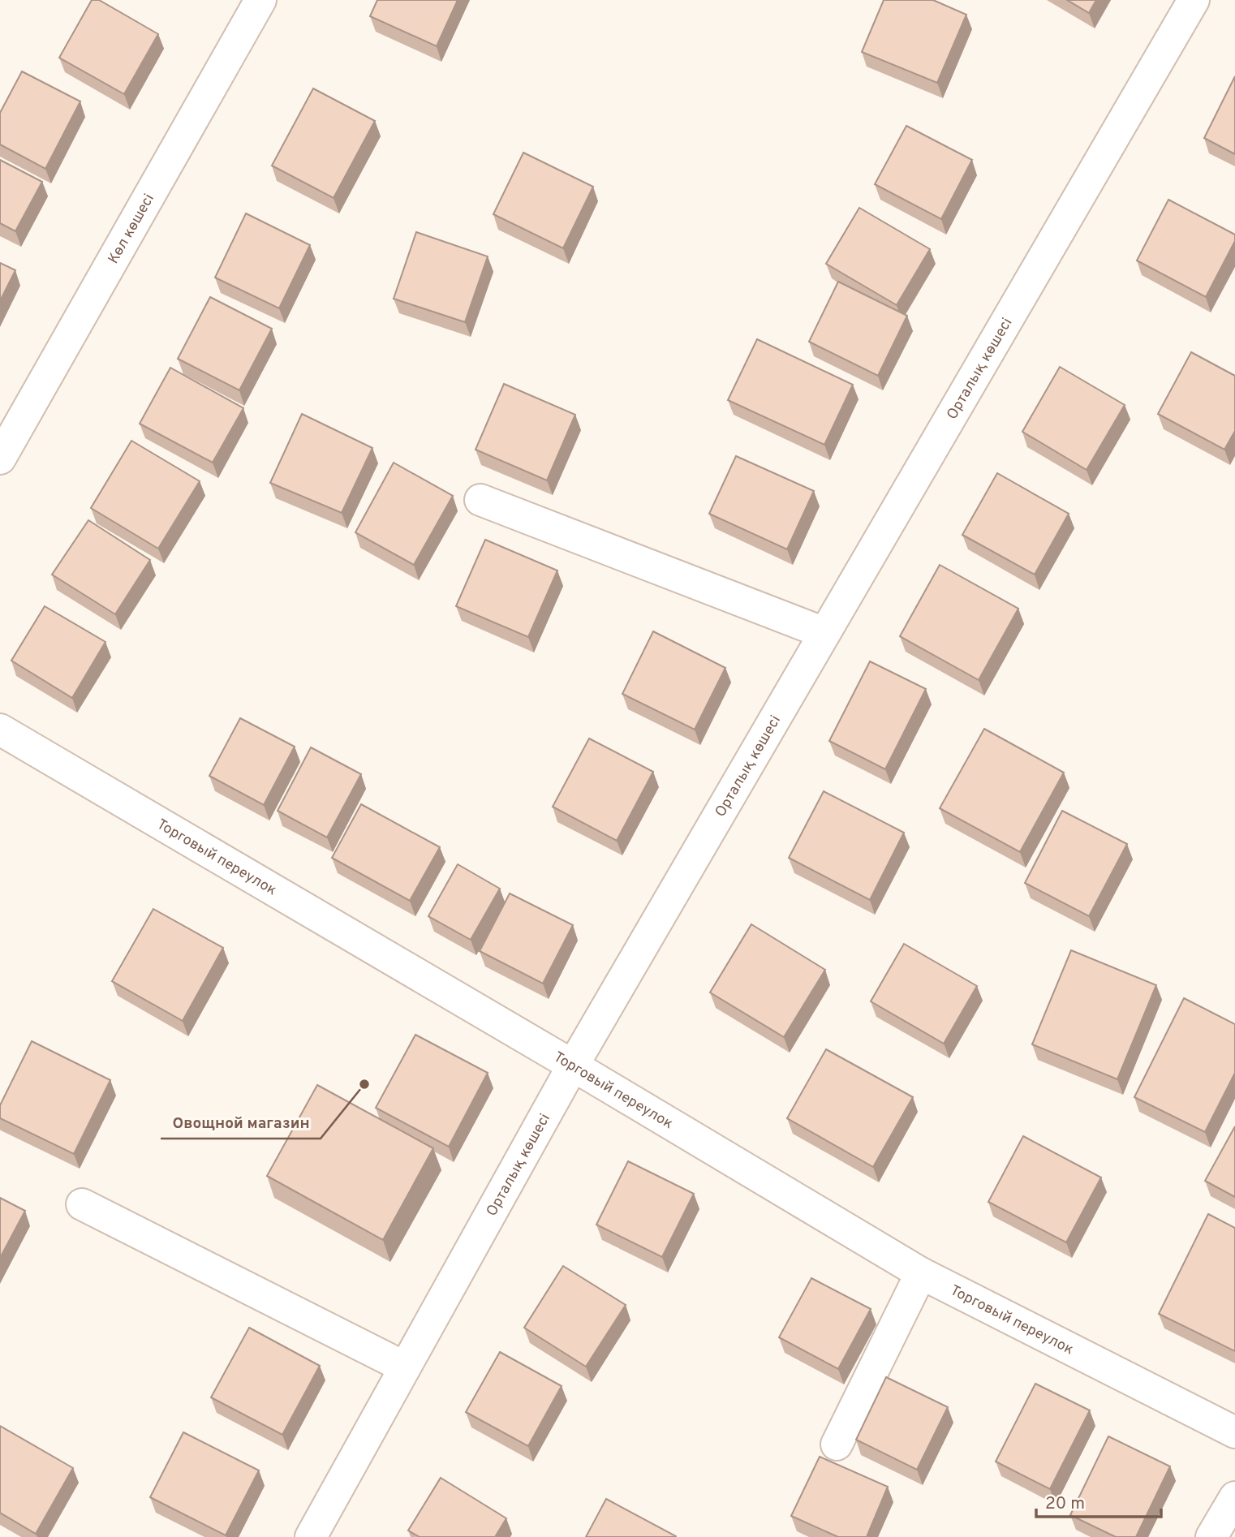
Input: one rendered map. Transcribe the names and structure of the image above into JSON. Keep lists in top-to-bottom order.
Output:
{
  "streets": {
    "street": ["Көл көшесі", "Орталық көшесі", "Торговый переулок"]
  },
  "crossings": [
    ["Орталық көшесі", "Торговый переулок"]
  ],
  "places": ["Овощной магазин"],
  "scale_bar": "20 m"
}
